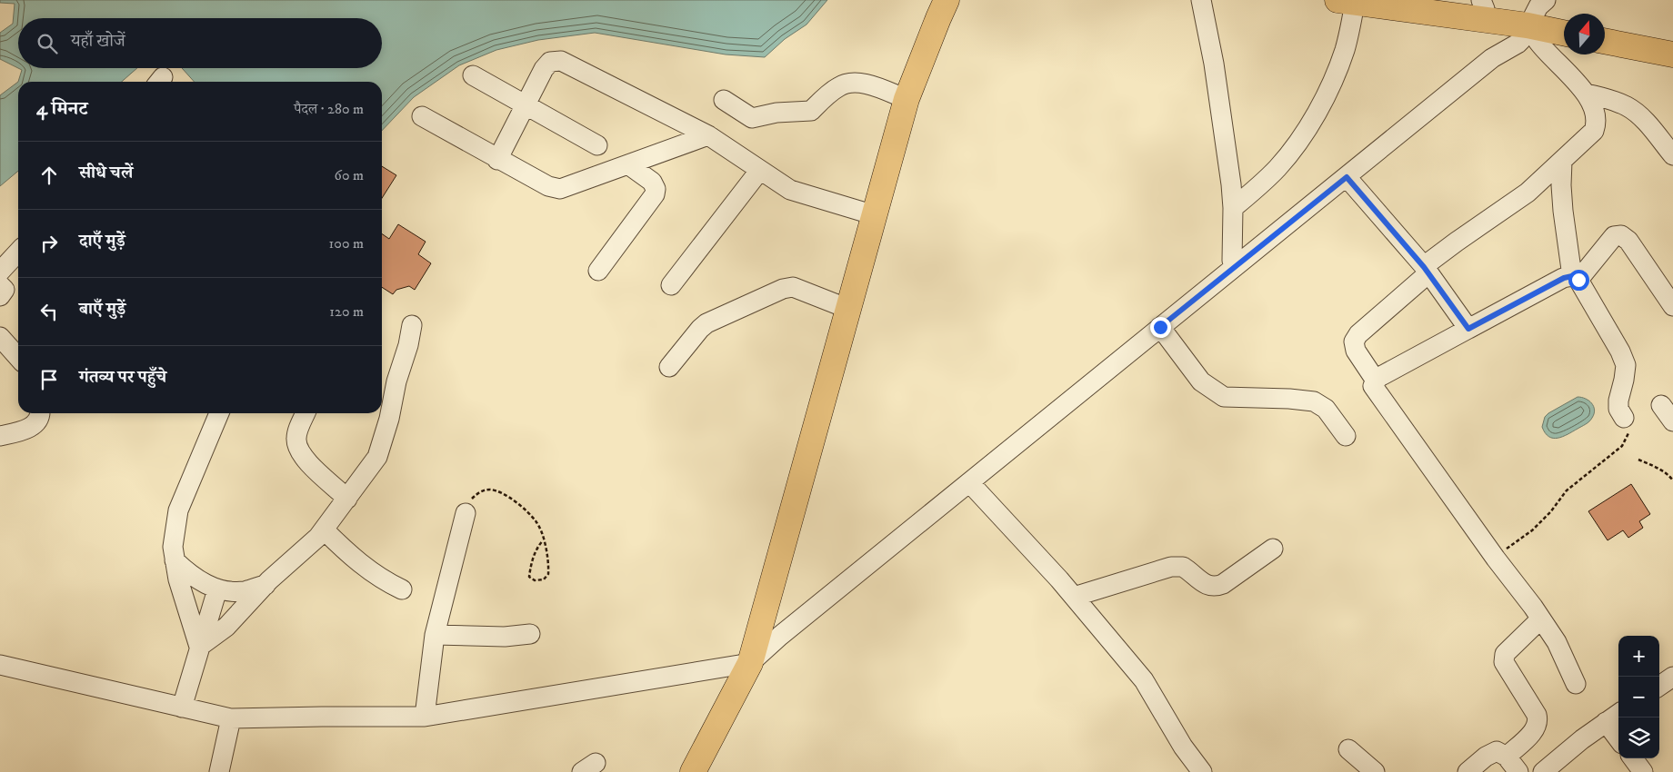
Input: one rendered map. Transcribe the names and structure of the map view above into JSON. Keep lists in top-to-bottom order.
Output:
{
  "north": "top",
  "page": {
    "search": "यहाँ खोजें",
    "heading": ["4 मिनट", "पैदल · 280 m"],
    "list": [
      ["सीधे चलें", "60 m"],
      ["दाएँ मुड़ें", "100 m"],
      ["बाएँ मुड़ें", "120 m"],
      "गंतव्य पर पहुँचे"
    ],
    "map_buttons": ["+", "−"]
  }
}
